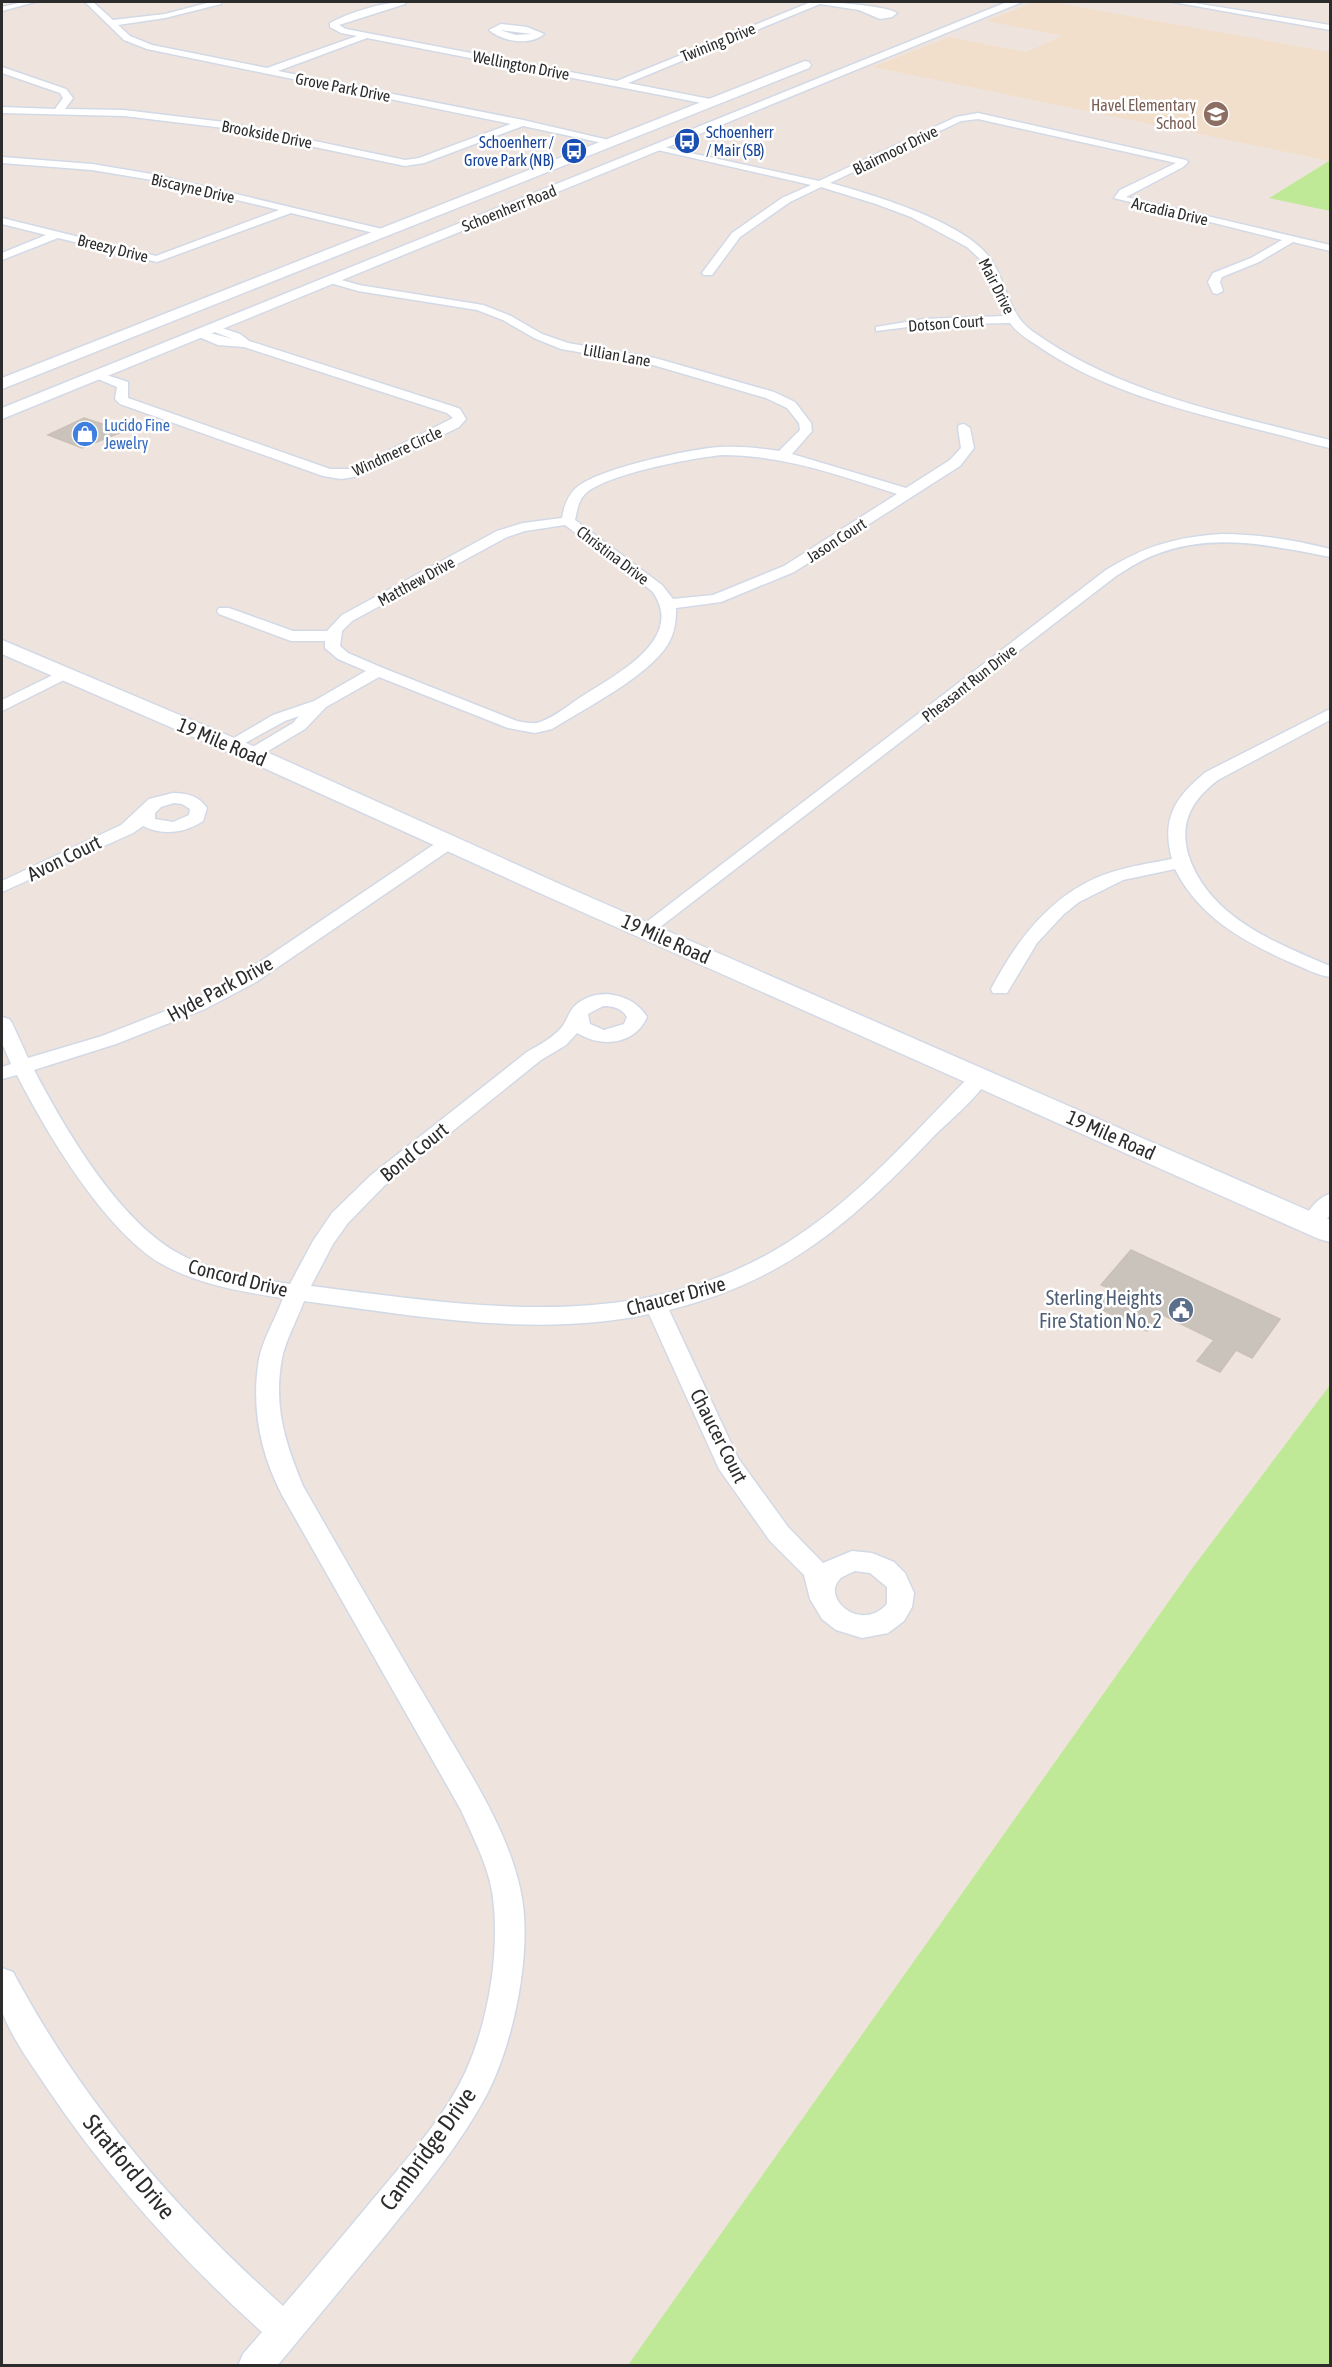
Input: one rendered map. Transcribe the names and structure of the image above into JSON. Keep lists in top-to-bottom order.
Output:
{
  "streets": {
    "main road": ["Schoenherr Road", "19 Mile Road"],
    "street": [
      "Twining Drive",
      "Wellington Drive",
      "Grove Park Drive",
      "Brookside Drive",
      "Blairmoor Drive",
      "Biscayne Drive",
      "Arcadia Drive",
      "Breezy Drive",
      "Mair Drive",
      "Dotson Court",
      "Lillian Lane",
      "Windmere Circle",
      "Jason Court",
      "Christina Drive",
      "Matthew Drive",
      "Pheasant Run Drive",
      "Avon Court",
      "Hyde Park Drive",
      "Bond Court",
      "Concord Drive",
      "Chaucer Drive",
      "Chaucer Court",
      "Cambridge Drive",
      "Stratford Drive"
    ]
  },
  "crossings": [
    ["Twining Drive", "Wellington Drive"],
    ["Wellington Drive", "Schoenherr Road"],
    ["Grove Park Drive", "Brookside Drive"],
    ["Grove Park Drive", "Schoenherr Road"],
    ["Blairmoor Drive", "Arcadia Drive"],
    ["Blairmoor Drive", "Mair Drive"],
    ["Biscayne Drive", "Schoenherr Road"],
    ["Biscayne Drive", "Breezy Drive"],
    ["Schoenherr Road", "Mair Drive"],
    ["Schoenherr Road", "Lillian Lane"],
    ["Schoenherr Road", "Windmere Circle"],
    ["Mair Drive", "Dotson Court"],
    ["Lillian Lane", "Christina Drive"],
    ["Jason Court", "Christina Drive"],
    ["Christina Drive", "Matthew Drive"],
    ["Pheasant Run Drive", "19 Mile Road"],
    ["19 Mile Road", "Hyde Park Drive"],
    ["19 Mile Road", "Chaucer Drive"],
    ["Hyde Park Drive", "Concord Drive"],
    ["Bond Court", "Concord Drive"],
    ["Bond Court", "Chaucer Drive"],
    ["Concord Drive", "Chaucer Drive"],
    ["Concord Drive", "Cambridge Drive"],
    ["Chaucer Drive", "Chaucer Court"],
    ["Cambridge Drive", "Stratford Drive"]
  ],
  "places": {
    "school or university": ["Havel Elementary School"],
    "bus stop": ["Schoenherr / Mair (SB)", "Schoenherr / Grove Park (NB)"],
    "shop": ["Lucido Fine Jewelry"],
    "public building": ["Sterling Heights Fire Station No. 2"]
  }
}
